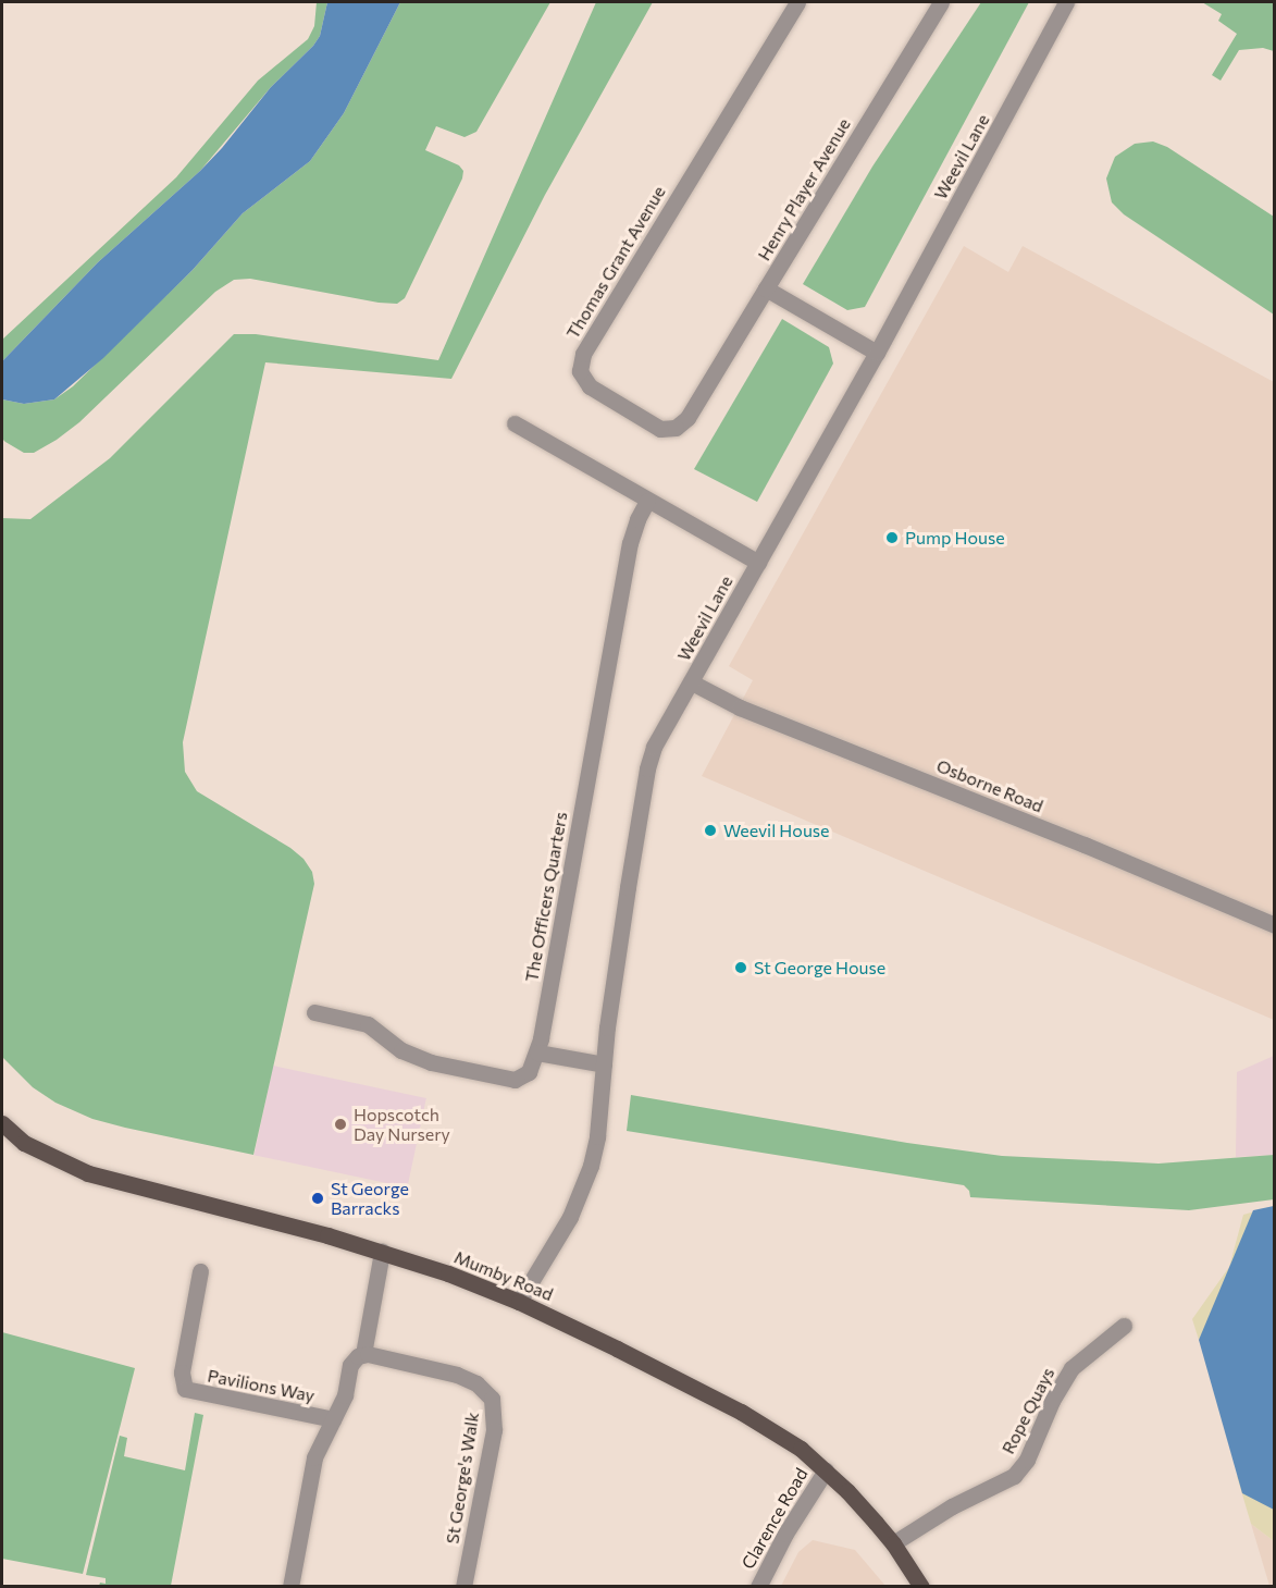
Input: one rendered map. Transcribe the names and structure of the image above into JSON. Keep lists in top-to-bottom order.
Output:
{
  "streets": {
    "main road": ["Mumby Road"],
    "street": [
      "Weevil Lane",
      "Henry Player Avenue",
      "Thomas Grant Avenue",
      "Osborne Road",
      "The Officers Quarters",
      "Pavilions Way",
      "Rope Quays",
      "St George's Walk",
      "Clarence Road"
    ]
  },
  "crossings": [
    ["Weevil Lane", "Henry Player Avenue"],
    ["Weevil Lane", "Osborne Road"],
    ["Weevil Lane", "Mumby Road"],
    ["Henry Player Avenue", "Thomas Grant Avenue"],
    ["Mumby Road", "Pavilions Way"],
    ["Mumby Road", "Rope Quays"],
    ["Mumby Road", "Clarence Road"],
    ["Pavilions Way", "St George's Walk"]
  ],
  "places": [
    "Pump House",
    "Weevil House",
    "St George House",
    "Hopscotch Day Nursery",
    "St George Barracks"
  ]
}
